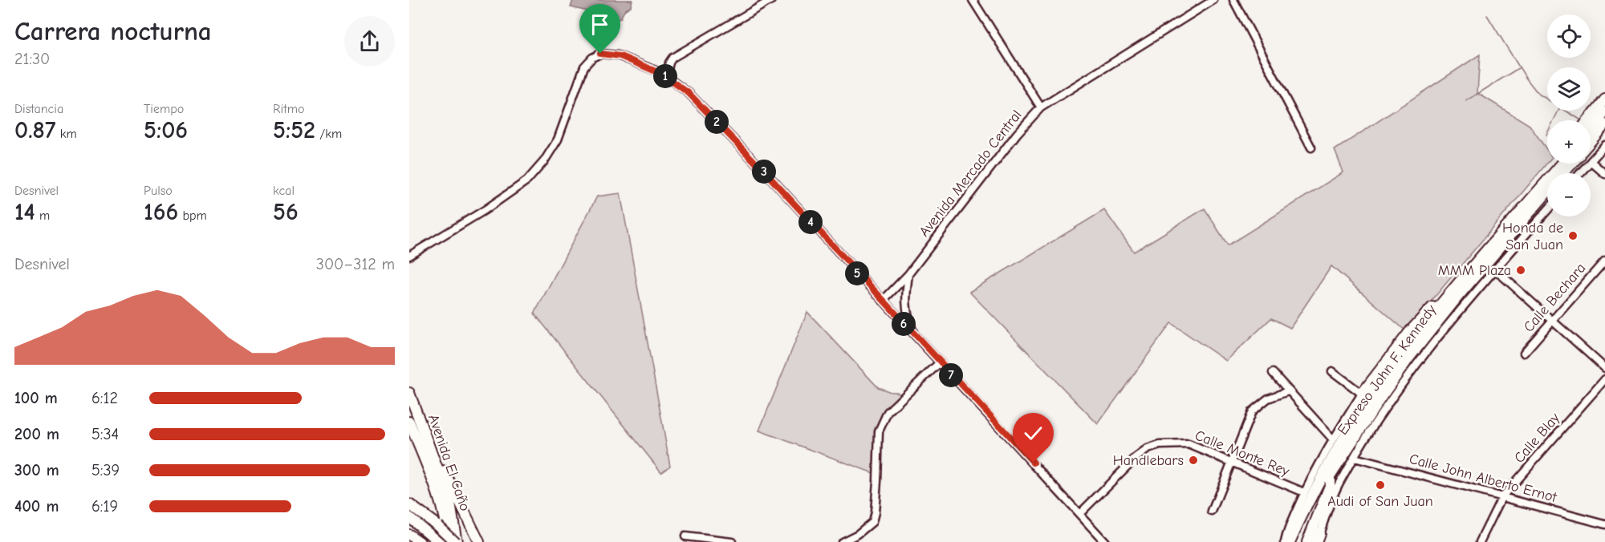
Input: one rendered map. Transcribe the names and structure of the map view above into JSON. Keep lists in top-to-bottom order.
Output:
{
  "streets": {
    "highway": ["Expreso John F. Kennedy", "Avenida El Caño"],
    "street": [
      "Avenida Mercado Central",
      "Calle Bechara",
      "Calle Blay",
      "Calle Monte Rey",
      "Calle John Alberto Ernot"
    ]
  },
  "crossings": [
    ["Calle Blay", "Calle John Alberto Ernot"]
  ],
  "places": [
    "Honda de San Juan",
    "MMM Plaza",
    "Handlebars",
    "Audi of San Juan"
  ],
  "page": {
    "heading": ["Carrera nocturna", "21:30"],
    "map_buttons": ["+", "−"],
    "pins": [
      "1",
      "2",
      "3",
      "4",
      "5",
      "6",
      "7"
    ],
    "stats": [
      ["Distancia", "0.87 km"],
      ["Tiempo", "5:06"],
      ["Ritmo", "5:52 /km"],
      ["Desnivel", "14 m"],
      ["Pulso", "166 bpm"],
      ["kcal", "56"]
    ],
    "chart": ["Desnivel", "300–312 m"],
    "list": [
      {
        "name": "100 m",
        "note": "6:12"
      },
      {
        "name": "200 m",
        "note": "5:34"
      },
      {
        "name": "300 m",
        "note": "5:39"
      },
      {
        "name": "400 m",
        "note": "6:19"
      }
    ]
  }
}
